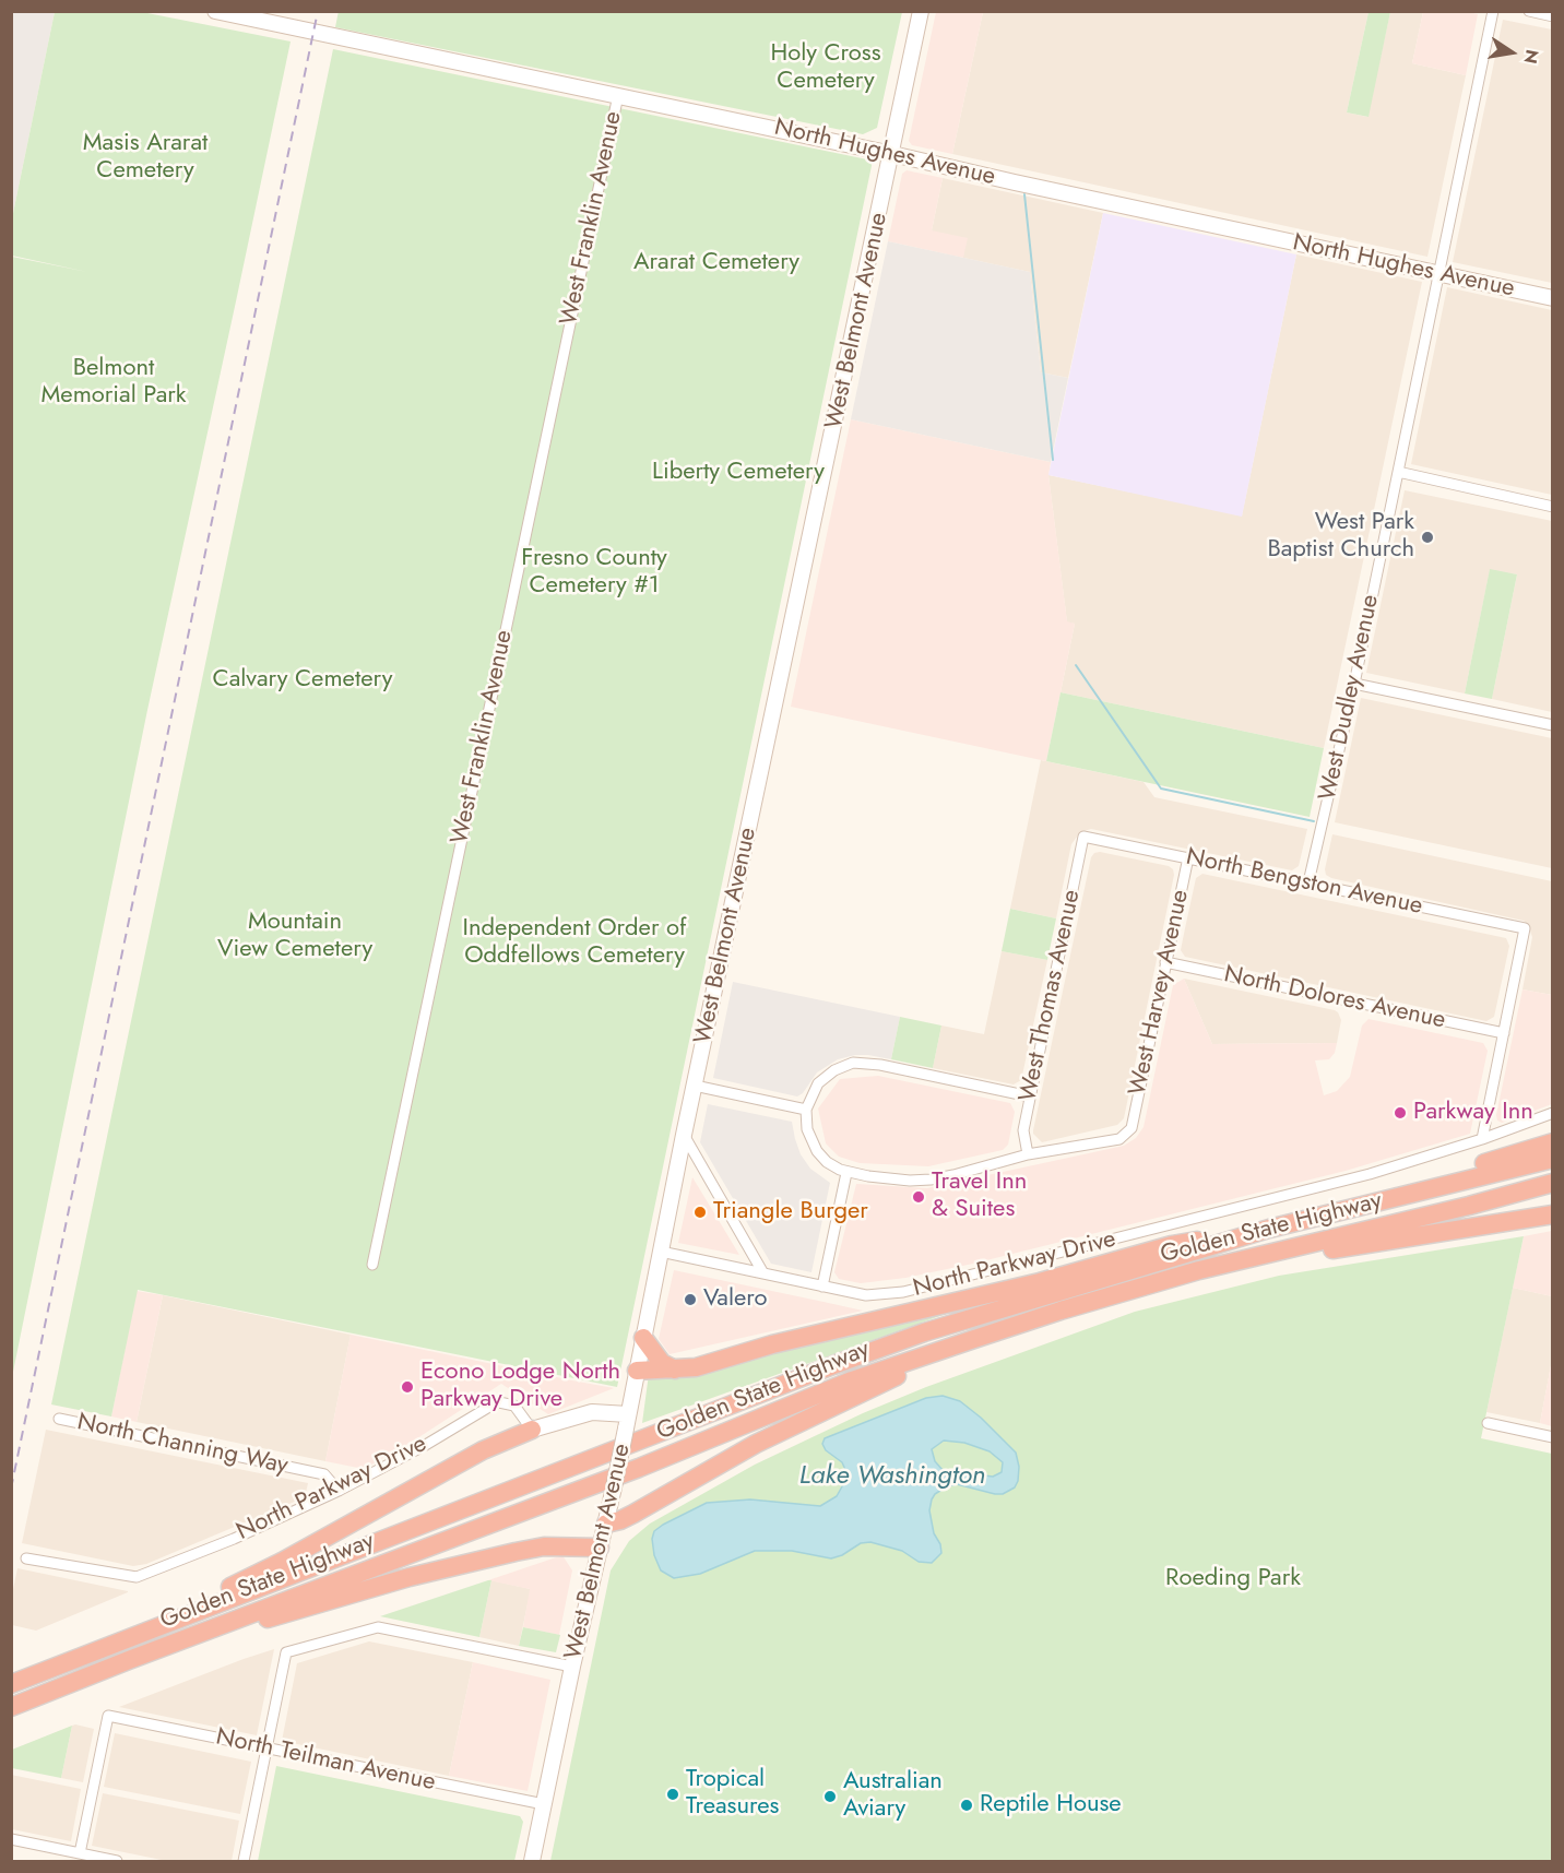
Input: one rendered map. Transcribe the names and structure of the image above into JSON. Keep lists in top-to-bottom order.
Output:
{
  "streets": {
    "highway": ["Golden State Highway"],
    "main road": ["North Hughes Avenue", "West Belmont Avenue"],
    "street": [
      "West Franklin Avenue",
      "West Dudley Avenue",
      "North Bengston Avenue",
      "West Harvey Avenue",
      "West Thomas Avenue",
      "North Dolores Avenue",
      "North Parkway Drive",
      "North Channing Way",
      "North Teilman Avenue"
    ]
  },
  "crossings": [
    ["North Hughes Avenue", "West Franklin Avenue"],
    ["North Hughes Avenue", "West Belmont Avenue"],
    ["North Hughes Avenue", "West Dudley Avenue"],
    ["West Belmont Avenue", "North Parkway Drive"],
    ["West Belmont Avenue", "North Teilman Avenue"],
    ["West Dudley Avenue", "North Bengston Avenue"],
    ["North Bengston Avenue", "West Harvey Avenue"],
    ["North Bengston Avenue", "West Thomas Avenue"],
    ["North Bengston Avenue", "North Dolores Avenue"],
    ["West Harvey Avenue", "West Thomas Avenue"],
    ["West Harvey Avenue", "North Dolores Avenue"],
    ["North Parkway Drive", "North Channing Way"]
  ],
  "water": ["Lake Washington"],
  "parks": [
    "Holy Cross Cemetery",
    "Masis Ararat Cemetery",
    "Ararat Cemetery",
    "Belmont Memorial Park",
    "Liberty Cemetery",
    "Fresno County Cemetery #1",
    "Calvary Cemetery",
    "Mountain View Cemetery",
    "Independent Order of Oddfellows Cemetery",
    "Roeding Park"
  ],
  "places": [
    "West Park Baptist Church",
    "Parkway Inn",
    "Travel Inn & Suites",
    "Triangle Burger",
    "Valero",
    "Econo Lodge North Parkway Drive",
    "Tropical Treasures",
    "Australian Aviary",
    "Reptile House"
  ],
  "north": "right"
}
